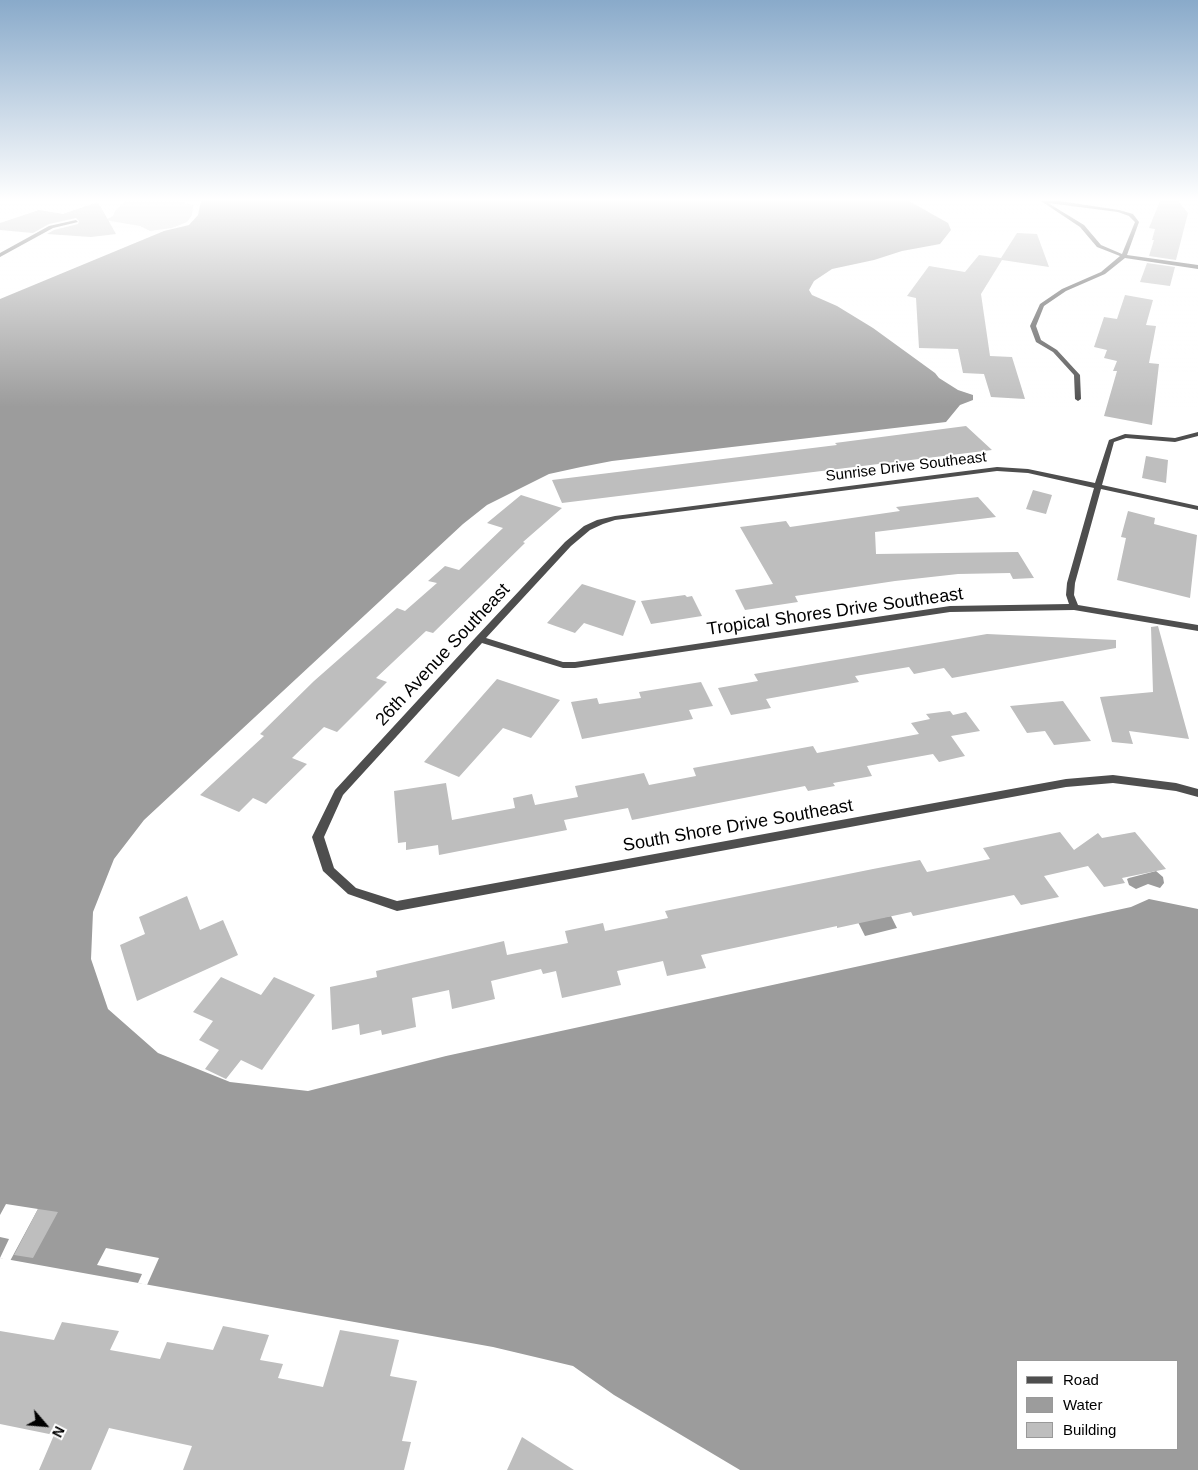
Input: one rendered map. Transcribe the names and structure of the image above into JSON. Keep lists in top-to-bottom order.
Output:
{
  "streets": {
    "street": [
      "Sunrise Drive Southeast",
      "Tropical Shores Drive Southeast",
      "26th Avenue Southeast",
      "South Shore Drive Southeast"
    ]
  },
  "crossings": [
    ["Sunrise Drive Southeast", "26th Avenue Southeast"],
    ["Tropical Shores Drive Southeast", "26th Avenue Southeast"],
    ["26th Avenue Southeast", "South Shore Drive Southeast"]
  ],
  "legend": ["Road", "Water", "Building"],
  "north": "bottom right"
}
